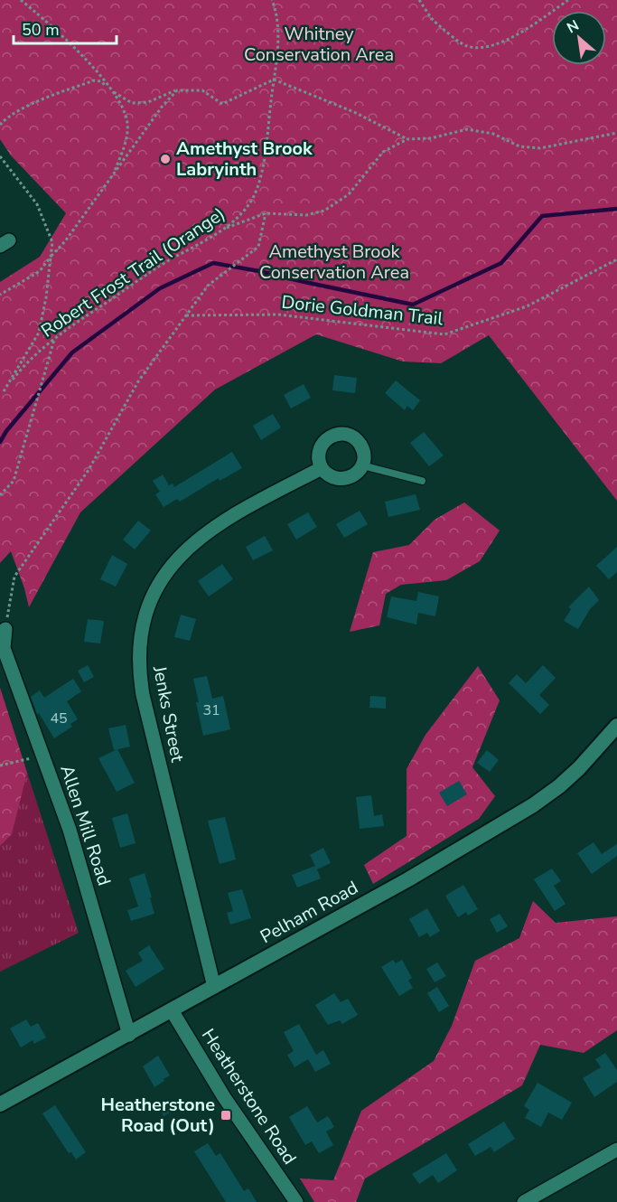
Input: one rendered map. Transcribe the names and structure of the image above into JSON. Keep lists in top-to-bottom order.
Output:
{
  "streets": {
    "main road": ["Pelham Road"],
    "street": ["Jenks Street", "Allen Mill Road", "Heatherstone Road"],
    "path": ["Robert Frost Trail (Orange)", "Dorie Goldman Trail"]
  },
  "crossings": [
    ["Jenks Street", "Pelham Road"],
    ["Allen Mill Road", "Pelham Road"],
    ["Pelham Road", "Heatherstone Road"]
  ],
  "parks": ["Whitney Conservation Area", "Amethyst Brook Conservation Area"],
  "places": {
    "other": ["Amethyst Brook Labryinth"],
    "transit": ["Heatherstone Road (Out)"]
  },
  "house_numbers": ["31", "45"],
  "scale_bar": "50 m",
  "north": "top left"
}
